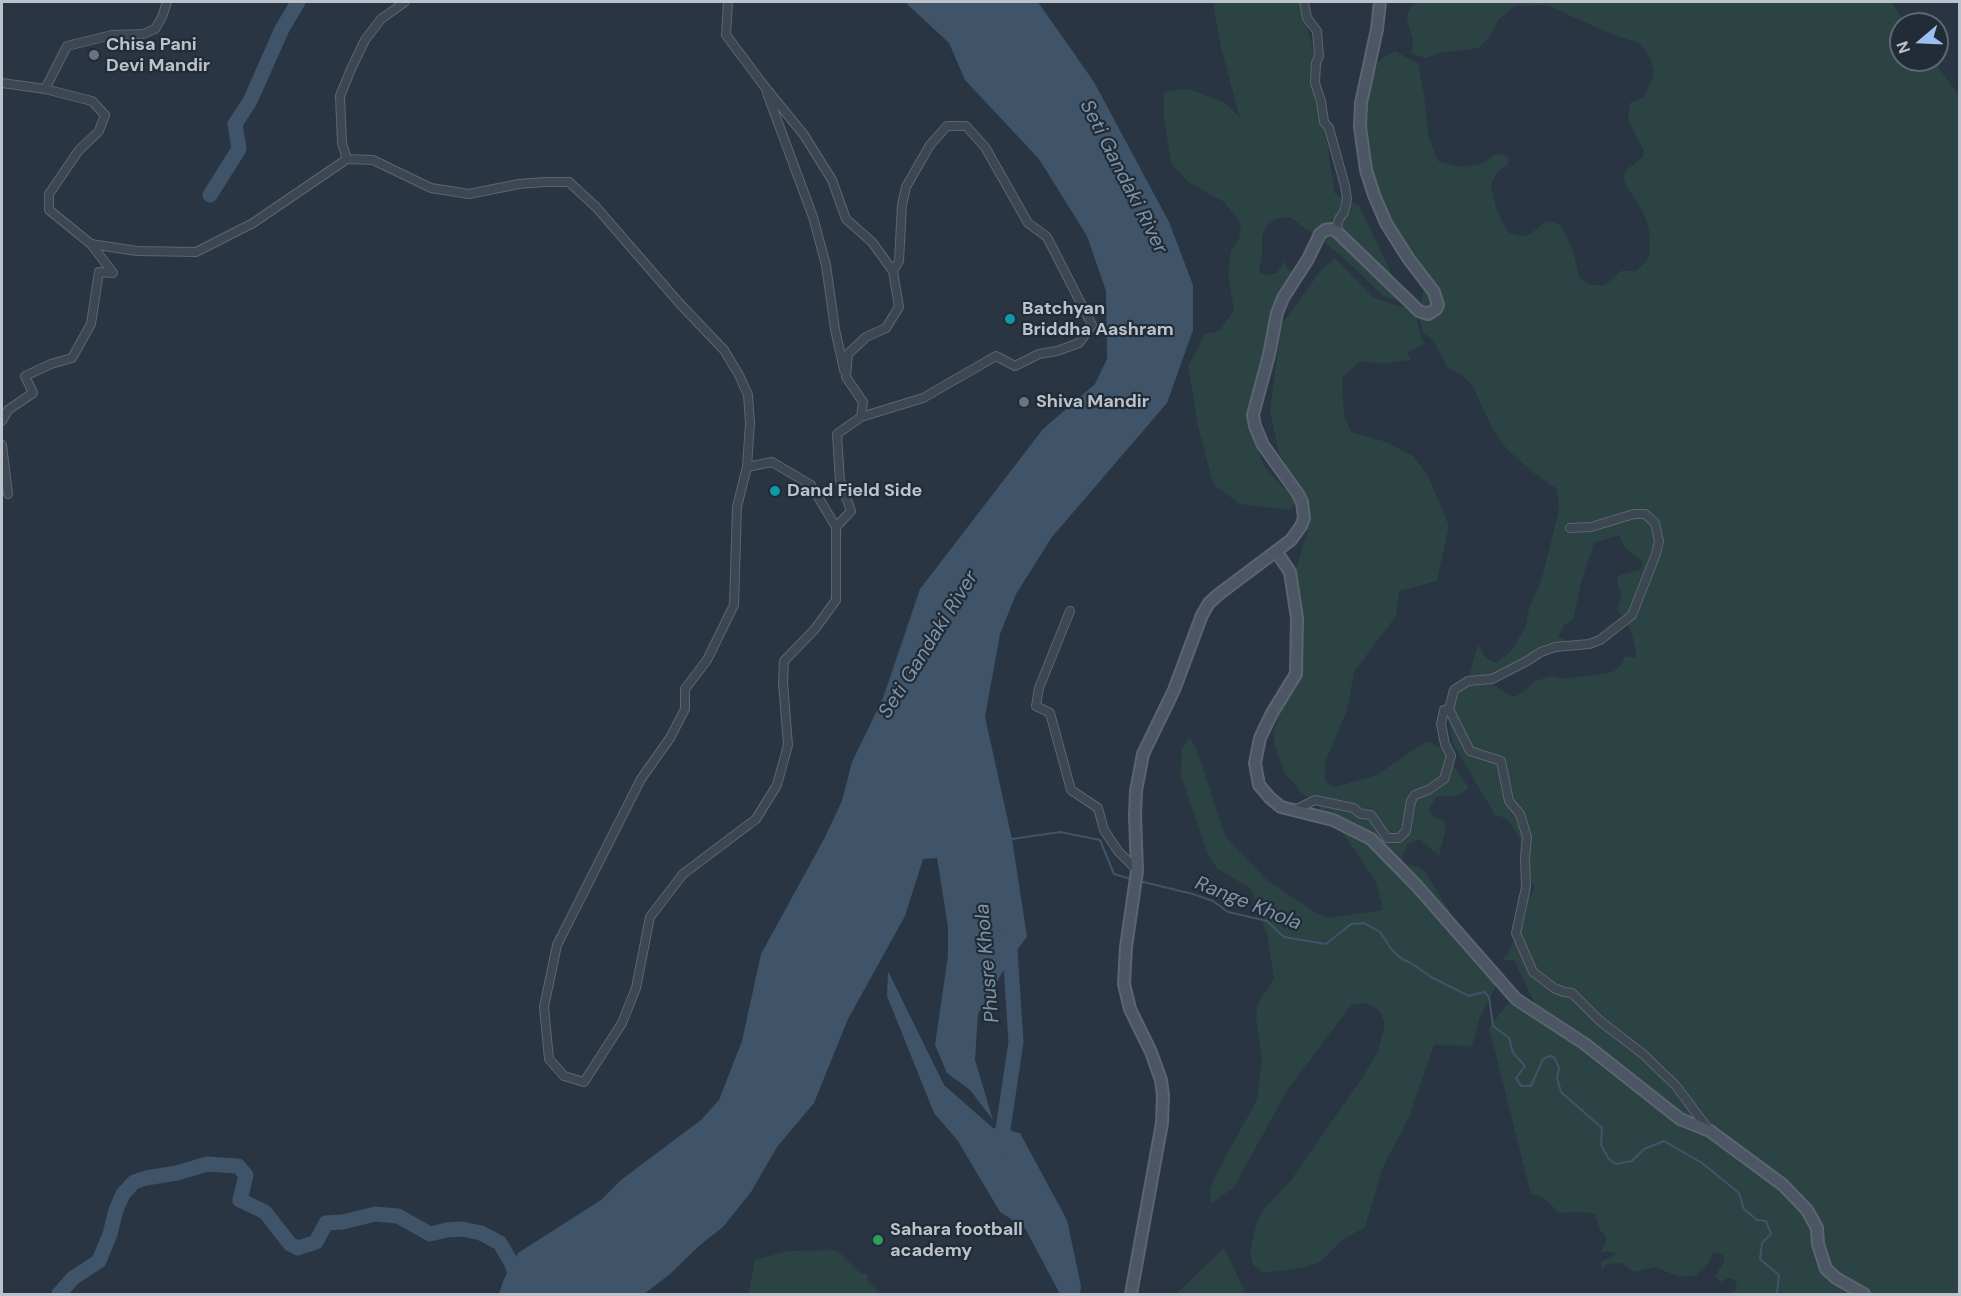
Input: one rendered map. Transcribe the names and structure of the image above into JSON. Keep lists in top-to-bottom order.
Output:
{
  "water": ["Seti Gandaki River", "Range Khola", "Phusre Khola"],
  "places": [
    "Chisa Pani Devi Mandir",
    "Batchyan Briddha Aashram",
    "Shiva Mandir",
    "Dand Field Side",
    "Sahara football academy"
  ],
  "north": "left"
}
